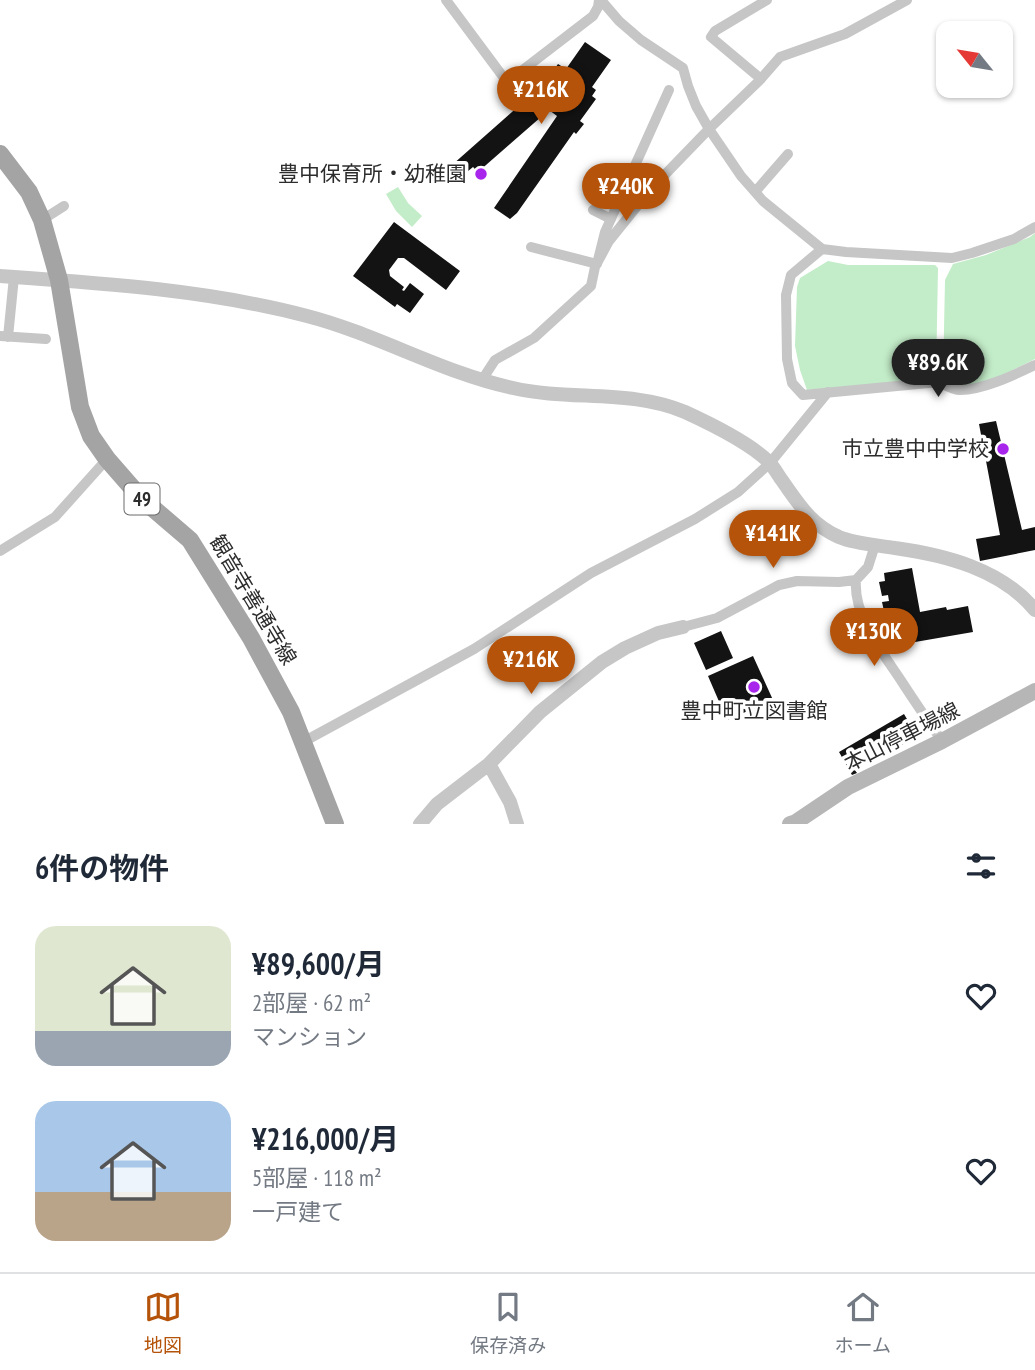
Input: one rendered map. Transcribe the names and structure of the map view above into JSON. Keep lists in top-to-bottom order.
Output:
{
  "streets": {
    "main road": ["49", "観音寺善通寺線", "本山停車場線"]
  },
  "places": ["豊中保育所・幼稚園", "市立豊中中学校", "豊中町立図書館"],
  "north": "top left",
  "page": {
    "price": [
      "¥216K",
      "¥240K",
      "¥89.6K",
      "¥141K",
      "¥130K",
      "¥216K"
    ],
    "heading": "6件の物件",
    "list": [
      {
        "name": "¥89,600/月",
        "note": "2部屋 · 62 m² · マンション"
      },
      {
        "name": "¥216,000/月",
        "note": "5部屋 · 118 m² · 一戸建て"
      }
    ],
    "tabs": ["地図", "保存済み", "ホーム"]
  }
}
